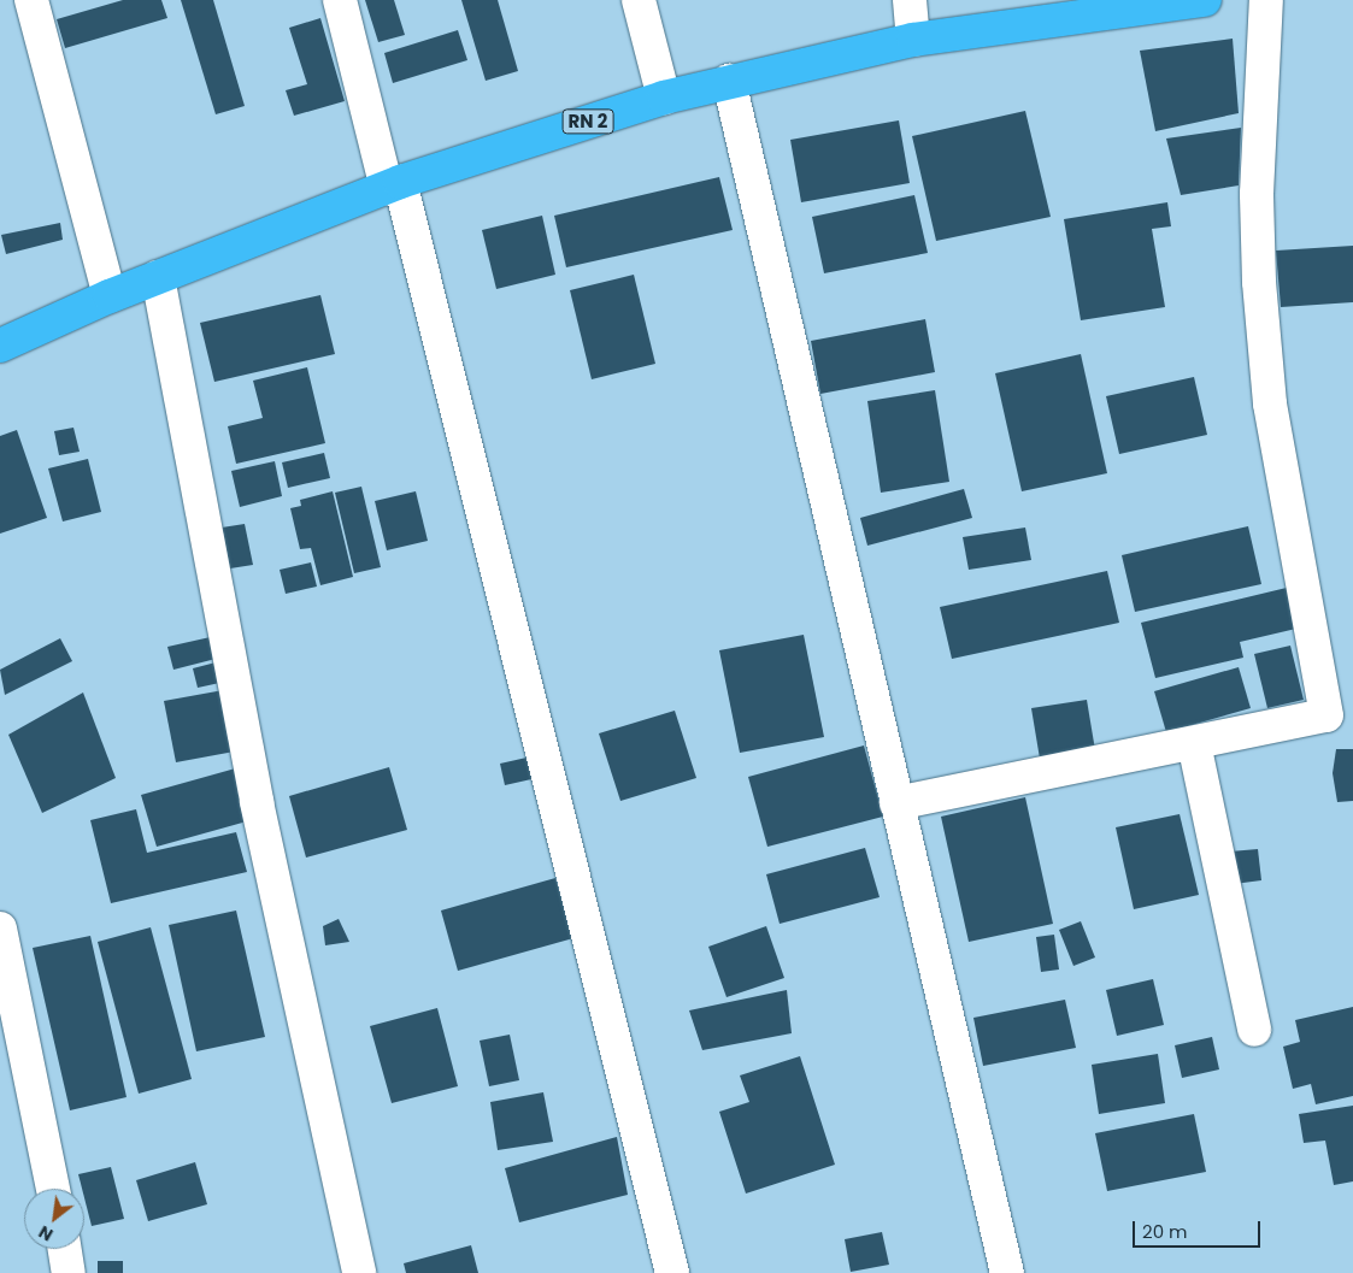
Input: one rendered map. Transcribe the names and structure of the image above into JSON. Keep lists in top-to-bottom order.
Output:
{
  "streets": {
    "highway": ["RN 2"]
  },
  "scale_bar": "20 m",
  "north": "bottom left"
}
